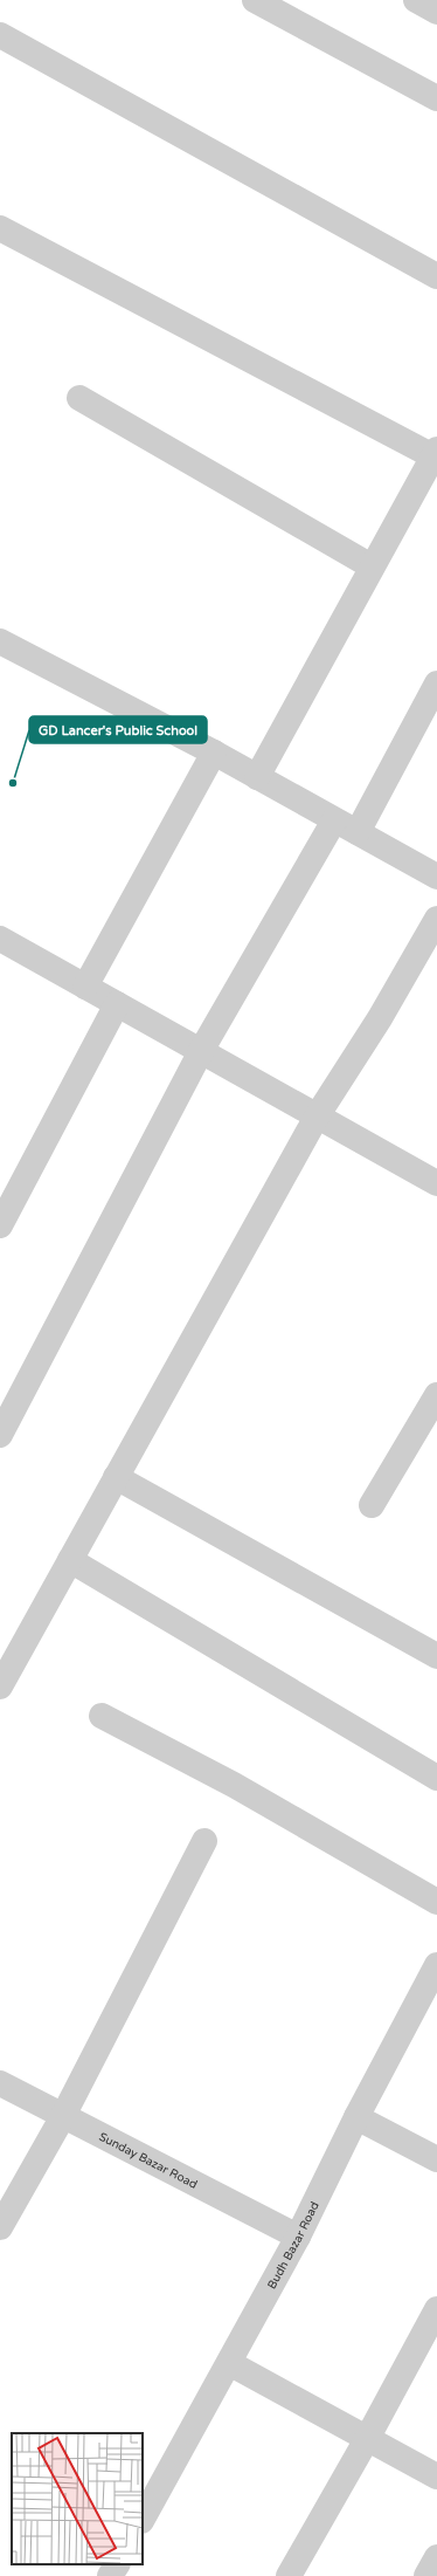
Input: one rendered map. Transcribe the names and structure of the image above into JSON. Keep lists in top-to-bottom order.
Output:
{
  "streets": {
    "street": ["Sunday Bazar Road", "Budh Bazar Road"]
  },
  "crossings": [
    ["Sunday Bazar Road", "Budh Bazar Road"]
  ],
  "places": ["GD Lancer's Public School"]
}
